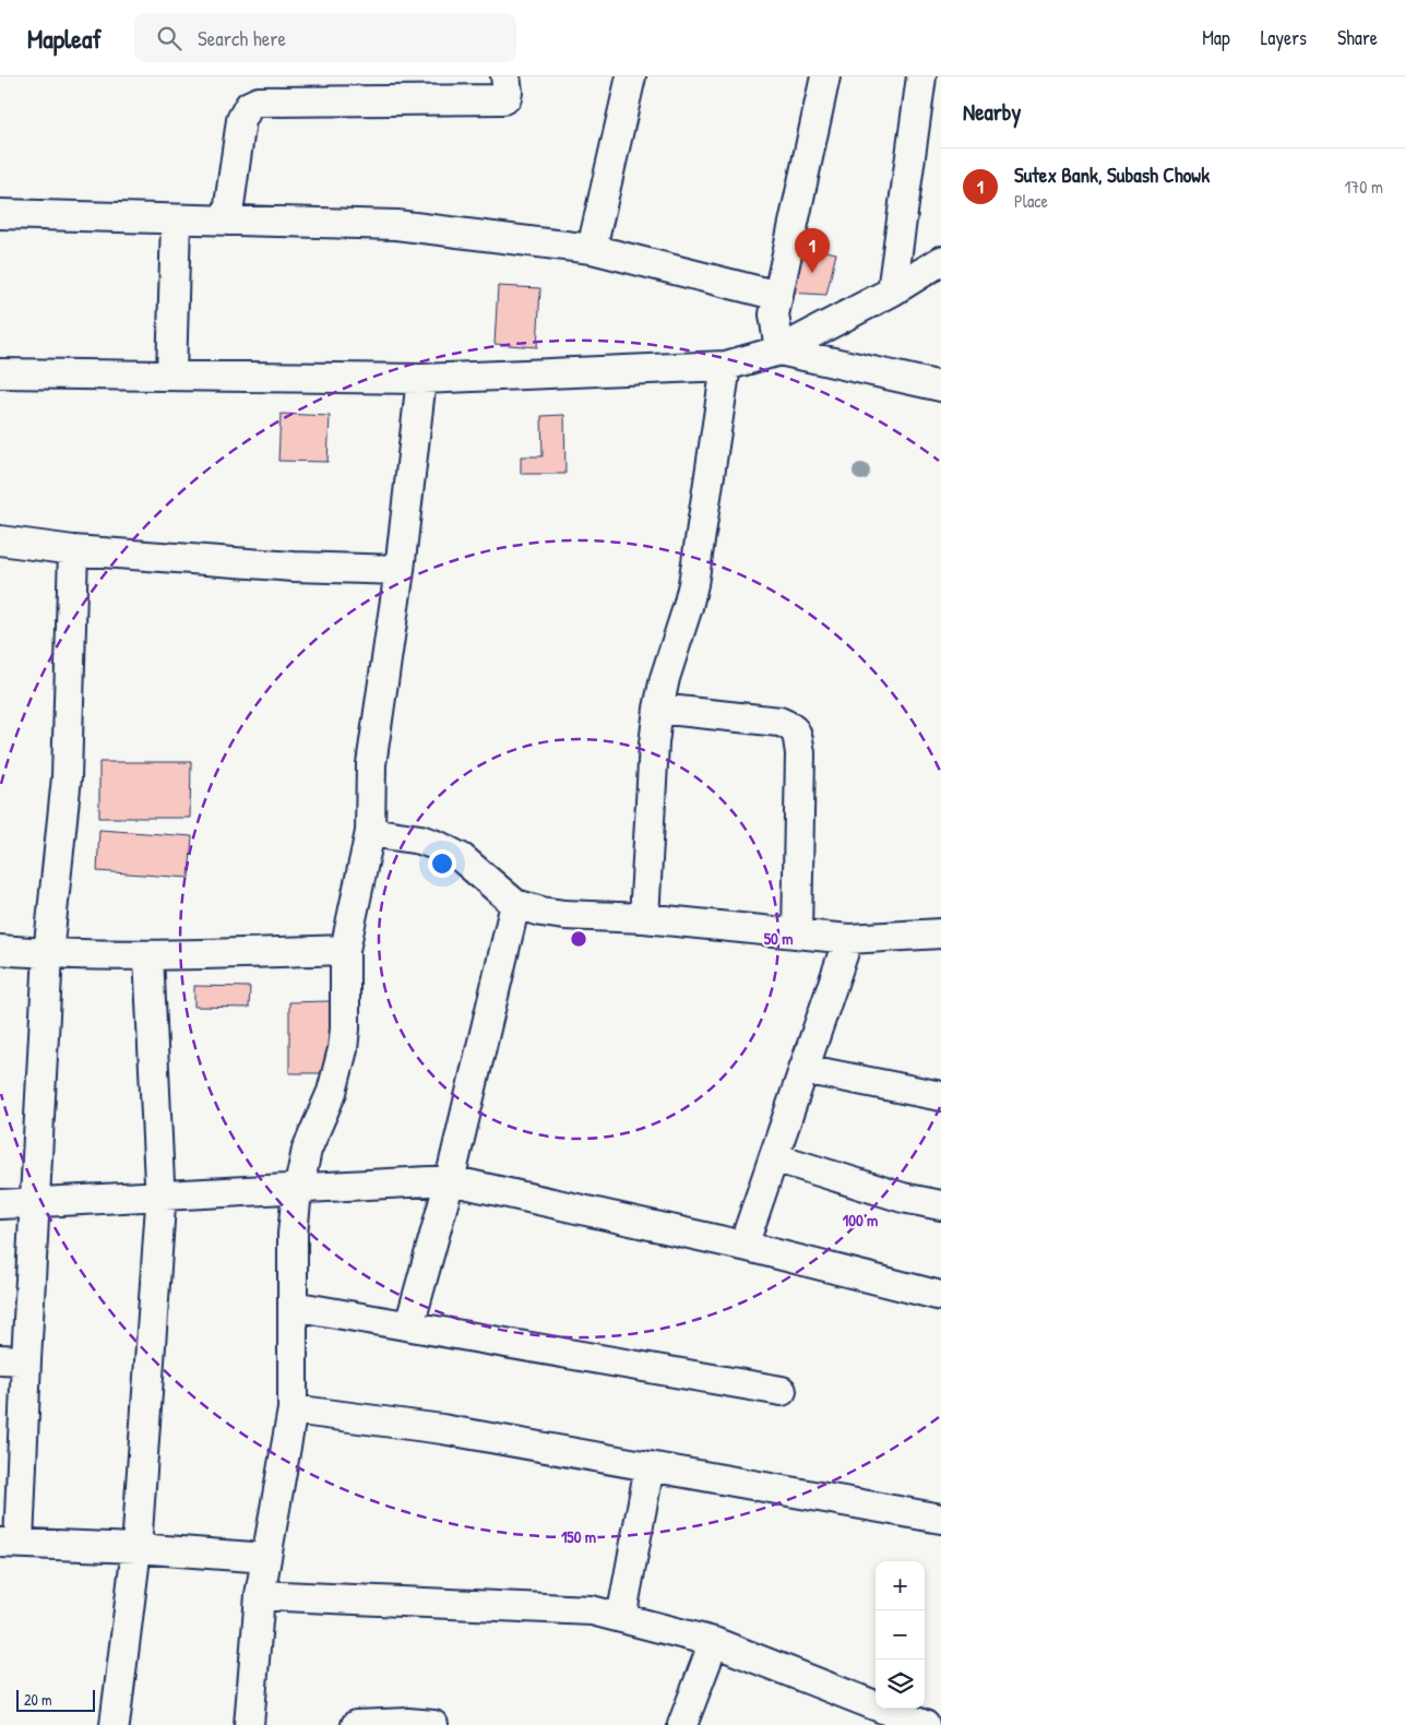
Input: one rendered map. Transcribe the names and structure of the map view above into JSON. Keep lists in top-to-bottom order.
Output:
{
  "scale_bar": "20 m",
  "page": {
    "header": "Mapleaf",
    "search": "Search here",
    "nav": ["Map", "Layers", "Share"],
    "heading": "Nearby",
    "list": [
      {
        "mark": "1",
        "name": "Sutex Bank, Subash Chowk",
        "note": "Place",
        "value": "170 m"
      }
    ],
    "pins": "1",
    "map_buttons": ["+", "−"],
    "scale": "20 m"
  },
  "rings": ["50 m", "100 m", "150 m"]
}
